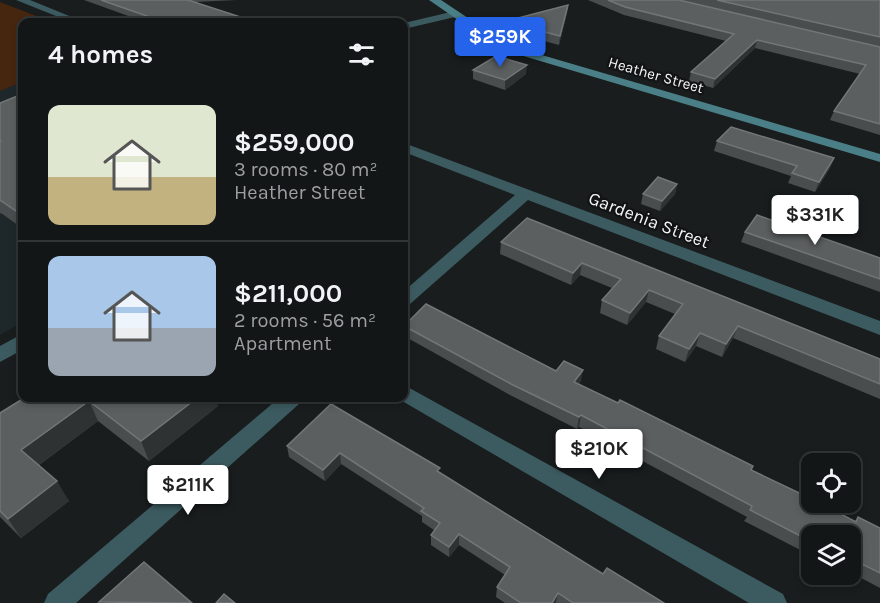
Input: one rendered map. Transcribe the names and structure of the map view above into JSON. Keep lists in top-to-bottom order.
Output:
{
  "streets": {
    "street": ["Heather Street", "Gardenia Street"]
  },
  "page": {
    "price": [
      "$259K",
      "$331K",
      "$210K",
      "$211K"
    ],
    "heading": "4 homes",
    "list": [
      {
        "name": "$259,000",
        "note": "3 rooms · 80 m² · Heather Street"
      },
      {
        "name": "$211,000",
        "note": "2 rooms · 56 m² · Apartment"
      }
    ]
  }
}
